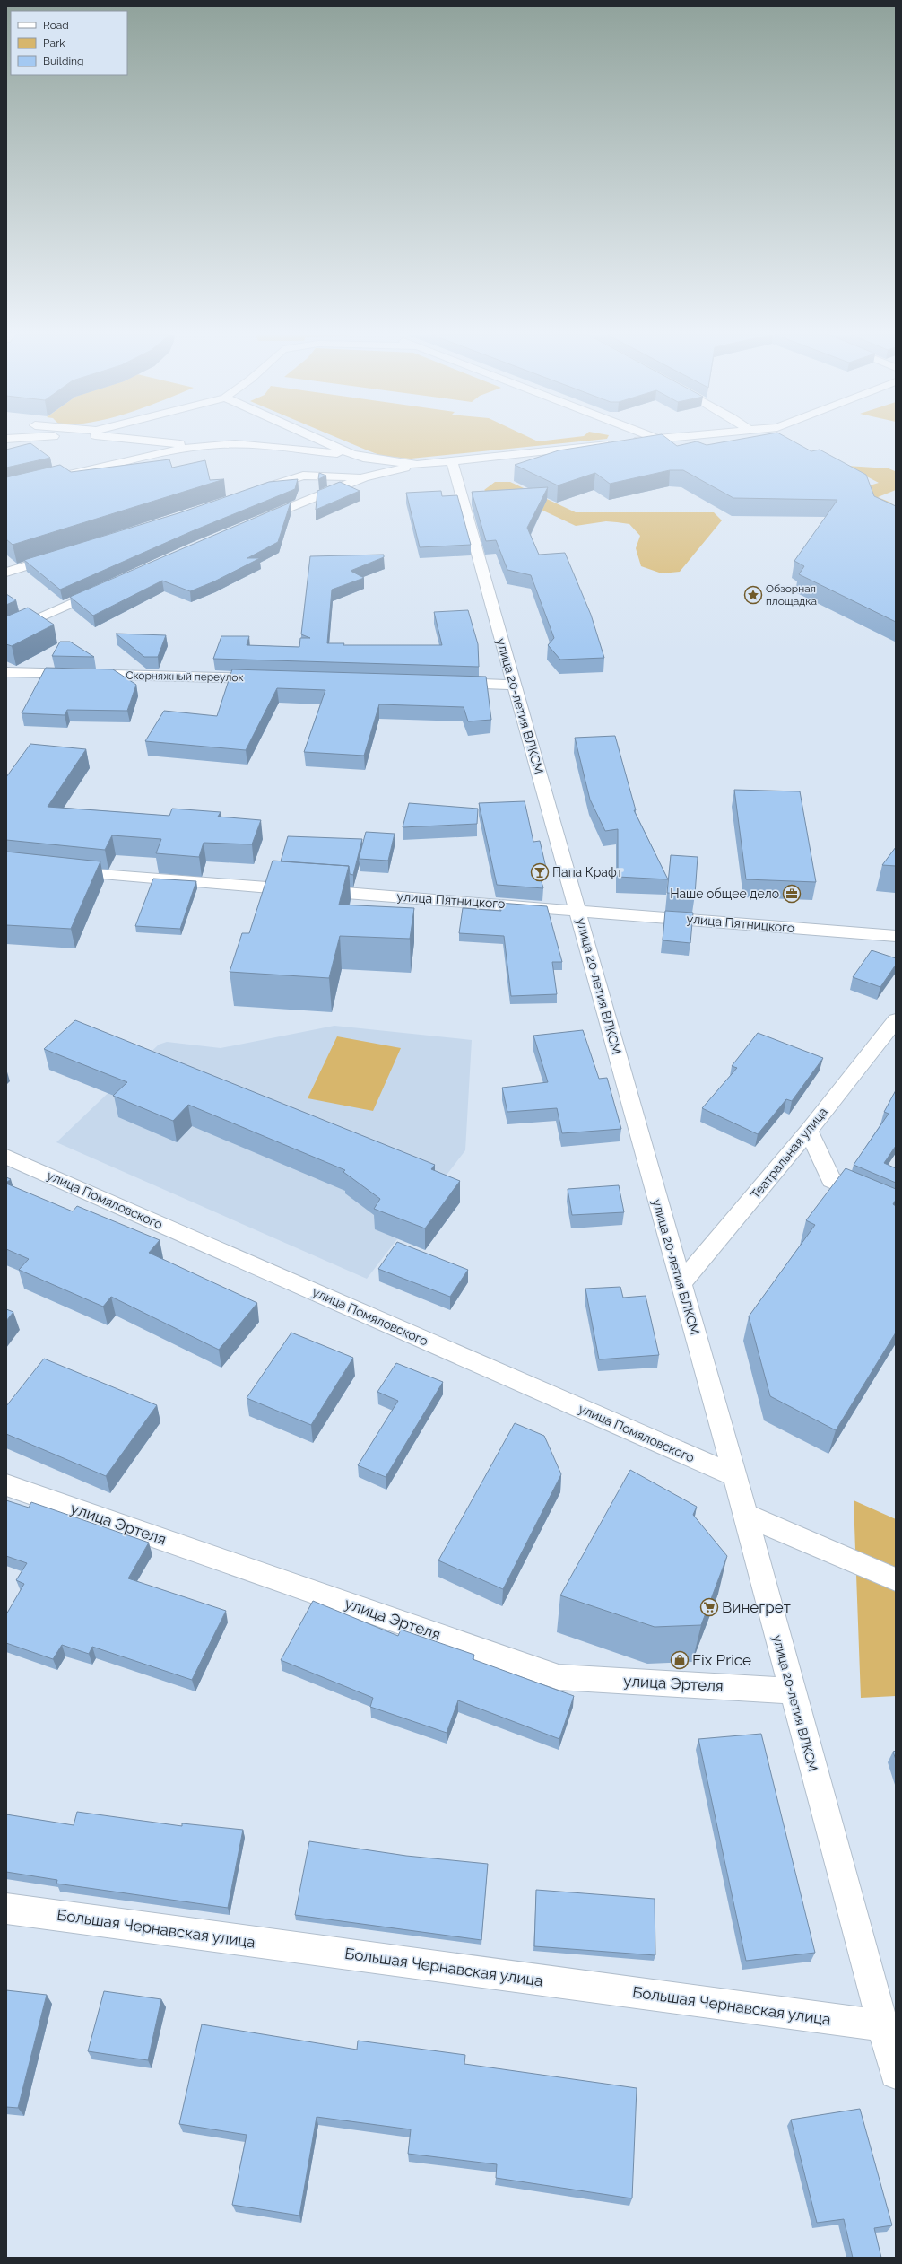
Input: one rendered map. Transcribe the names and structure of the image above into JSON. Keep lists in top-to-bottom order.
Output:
{
  "streets": {
    "street": [
      "Скорняжный переулок",
      "улица 20-летия ВЛКСМ",
      "улица Пятницкого",
      "Театральная улица",
      "улица Помяловского",
      "улица Эртеля",
      "Большая Чернавская улица"
    ]
  },
  "crossings": [
    ["улица 20-летия ВЛКСМ", "улица Пятницкого"],
    ["улица 20-летия ВЛКСМ", "Театральная улица"],
    ["улица 20-летия ВЛКСМ", "улица Помяловского"],
    ["улица 20-летия ВЛКСМ", "улица Эртеля"],
    ["улица 20-летия ВЛКСМ", "Большая Чернавская улица"]
  ],
  "places": {
    "place": ["Обзорная площадка"],
    "bar": ["Папа Крафт"],
    "office": ["Наше общее дело"],
    "supermarket": ["Винегрет"],
    "shop": ["Fix Price"]
  },
  "legend": ["Road", "Park", "Building"]
}
